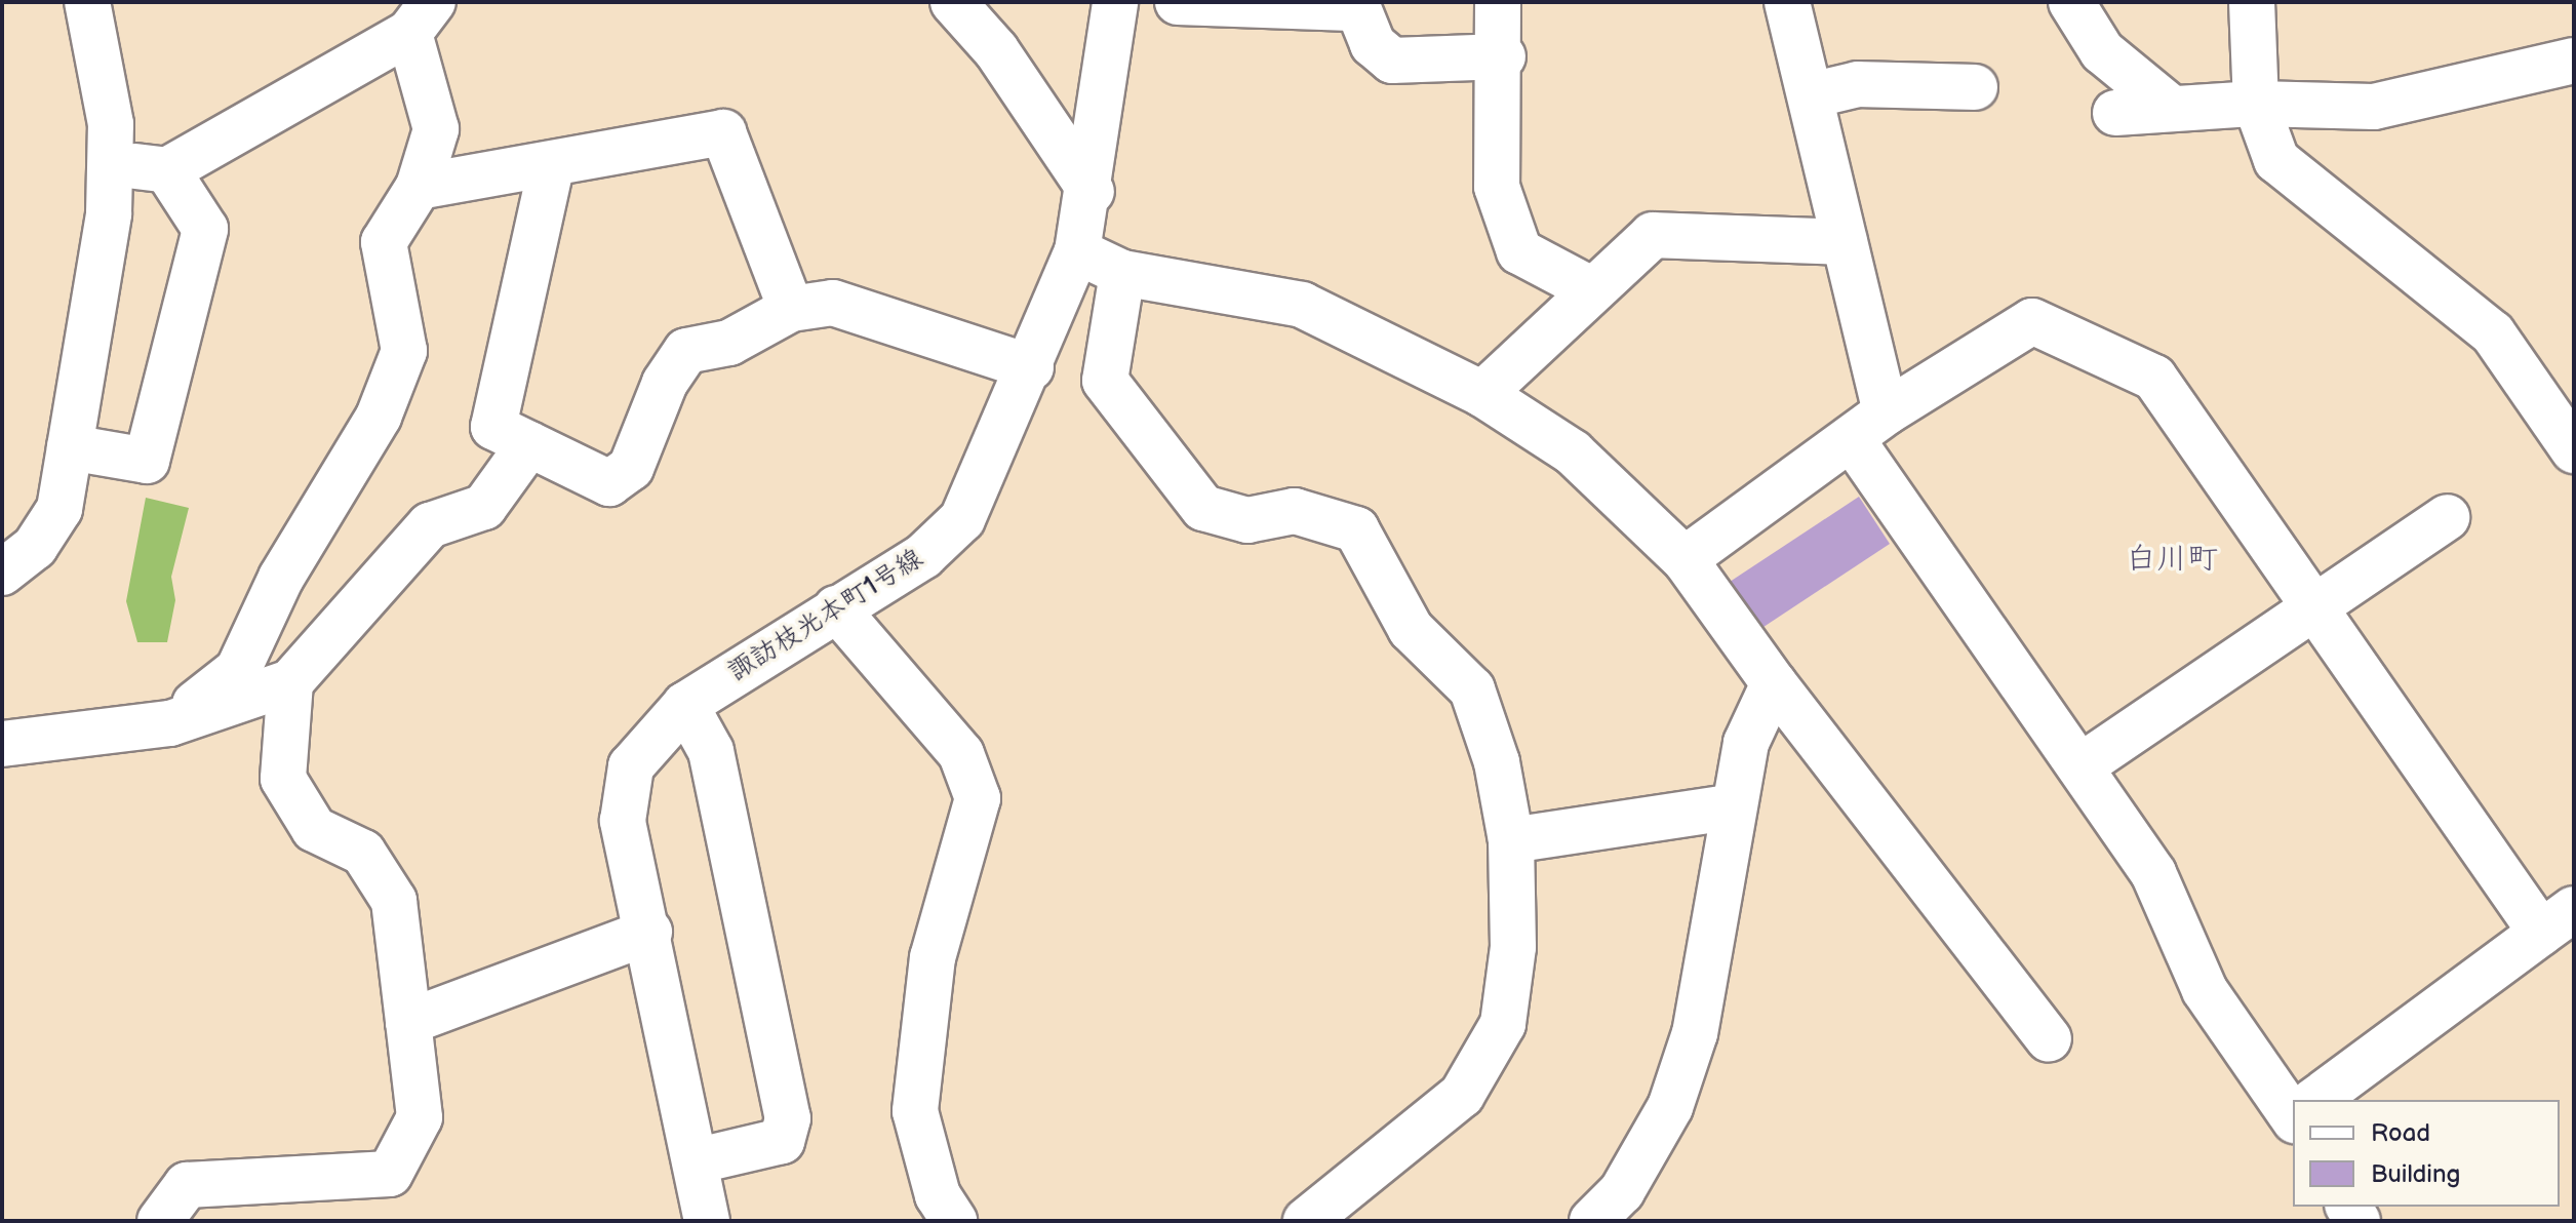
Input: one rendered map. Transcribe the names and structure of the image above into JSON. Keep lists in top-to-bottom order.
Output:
{
  "streets": {
    "street": ["諏訪枝光本町1号線"]
  },
  "districts": ["白川町"],
  "legend": ["Road", "Building"]
}
